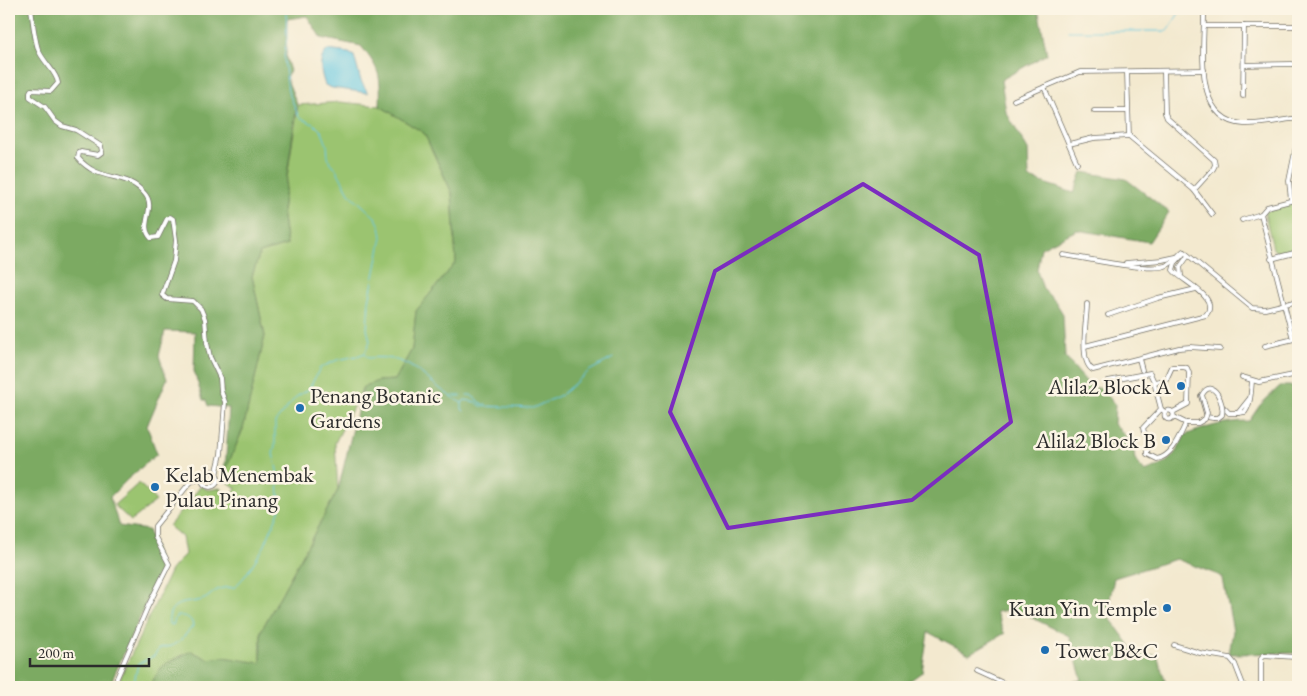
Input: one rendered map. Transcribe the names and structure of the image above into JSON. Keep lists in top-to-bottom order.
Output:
{
  "places": [
    "Alila2 Block A",
    "Penang Botanic Gardens",
    "Alila2 Block B",
    "Kelab Menembak Pulau Pinang",
    "Kuan Yin Temple",
    "Tower B&C"
  ],
  "scale_bar": "200 m"
}
